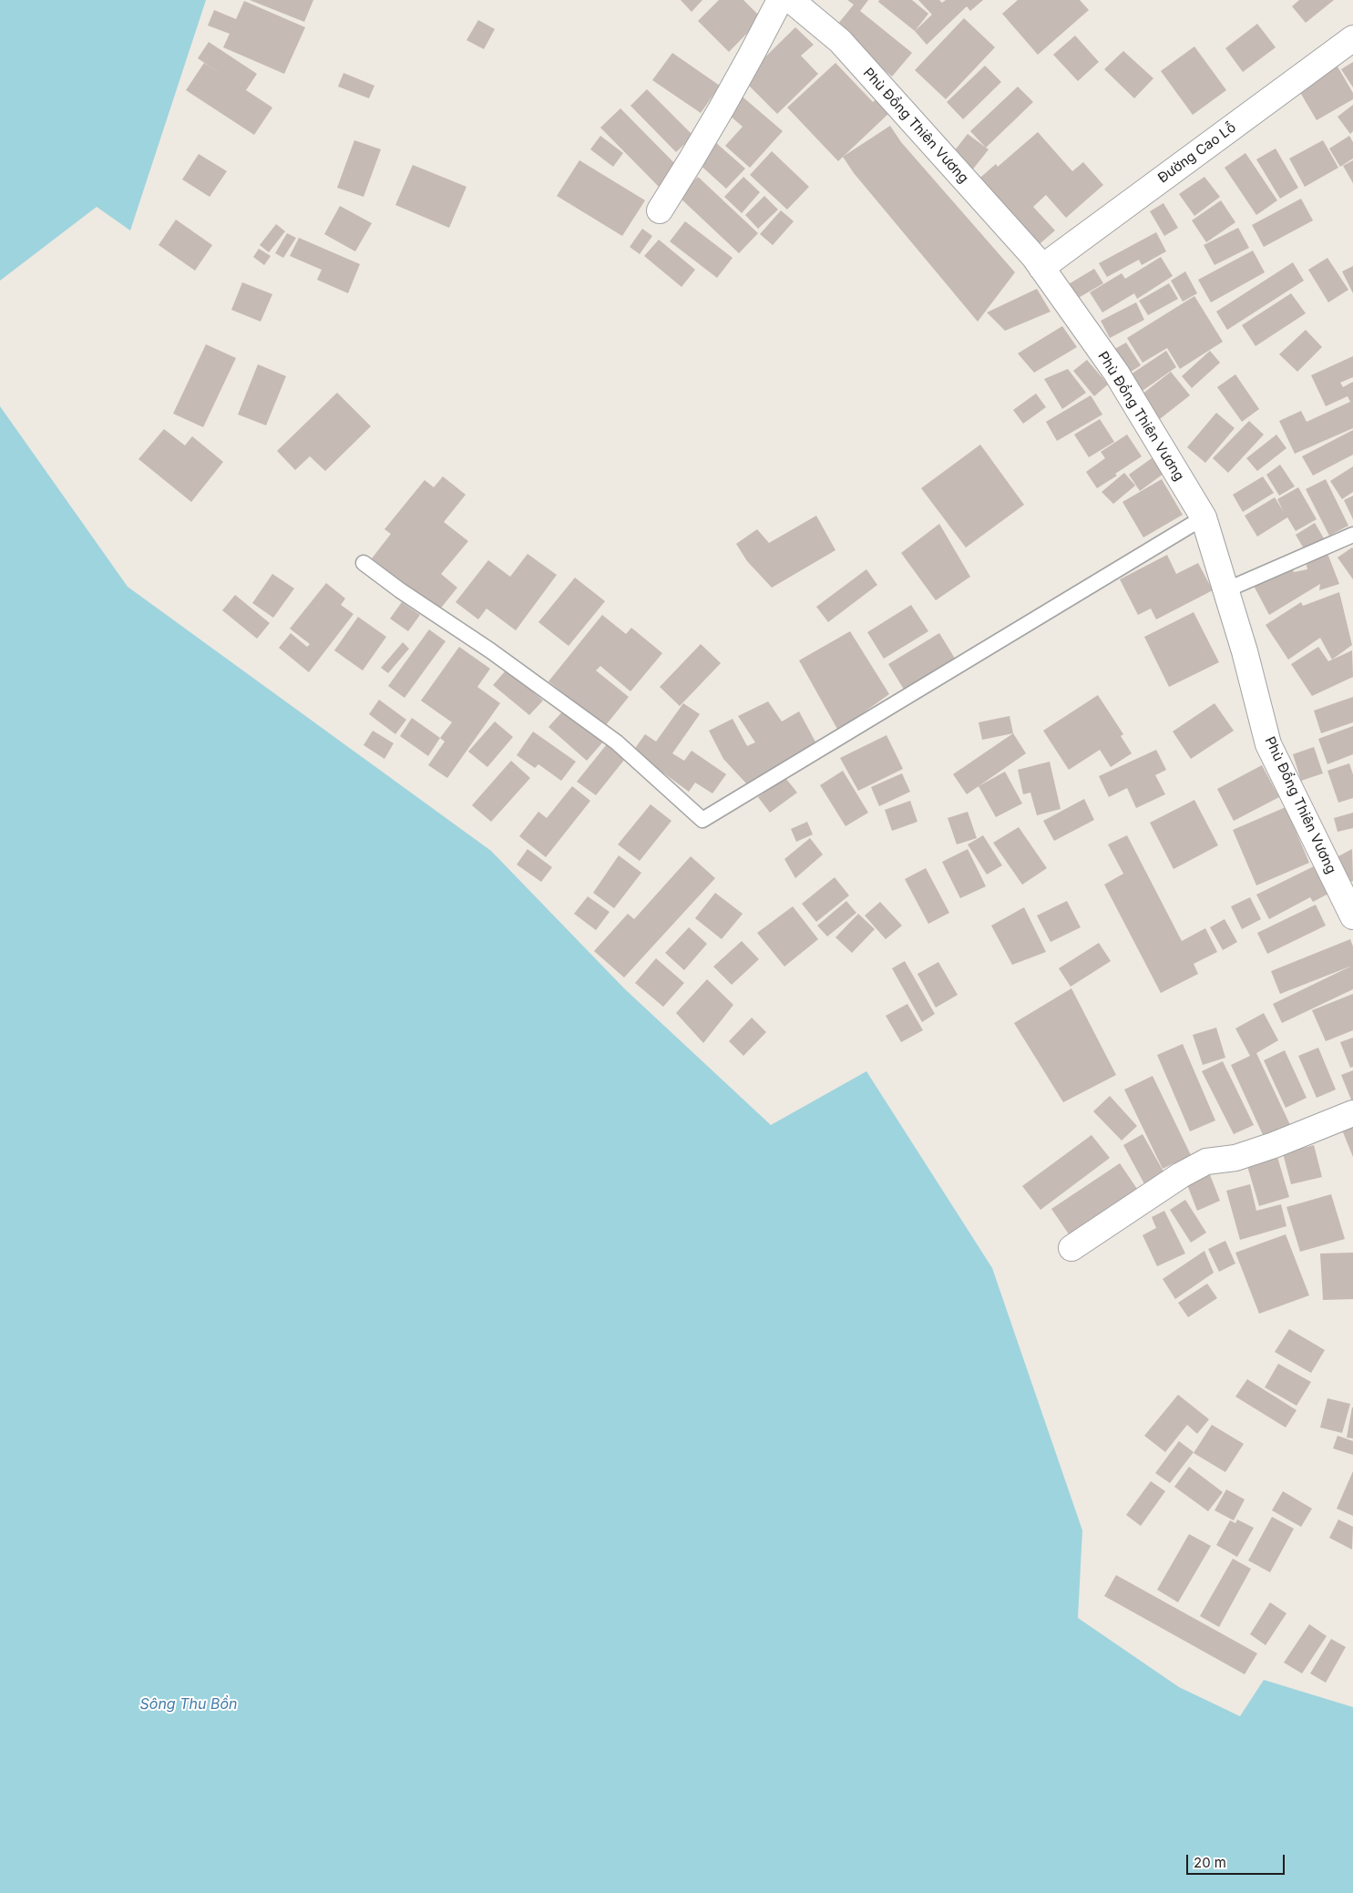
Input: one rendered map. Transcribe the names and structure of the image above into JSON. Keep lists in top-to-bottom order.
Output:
{
  "streets": {
    "street": ["Phù Đổng Thiên Vương", "Đường Cao Lỗ"]
  },
  "crossings": [
    ["Phù Đổng Thiên Vương", "Đường Cao Lỗ"]
  ],
  "water": ["Sông Thu Bồn"],
  "scale_bar": "20 m"
}
